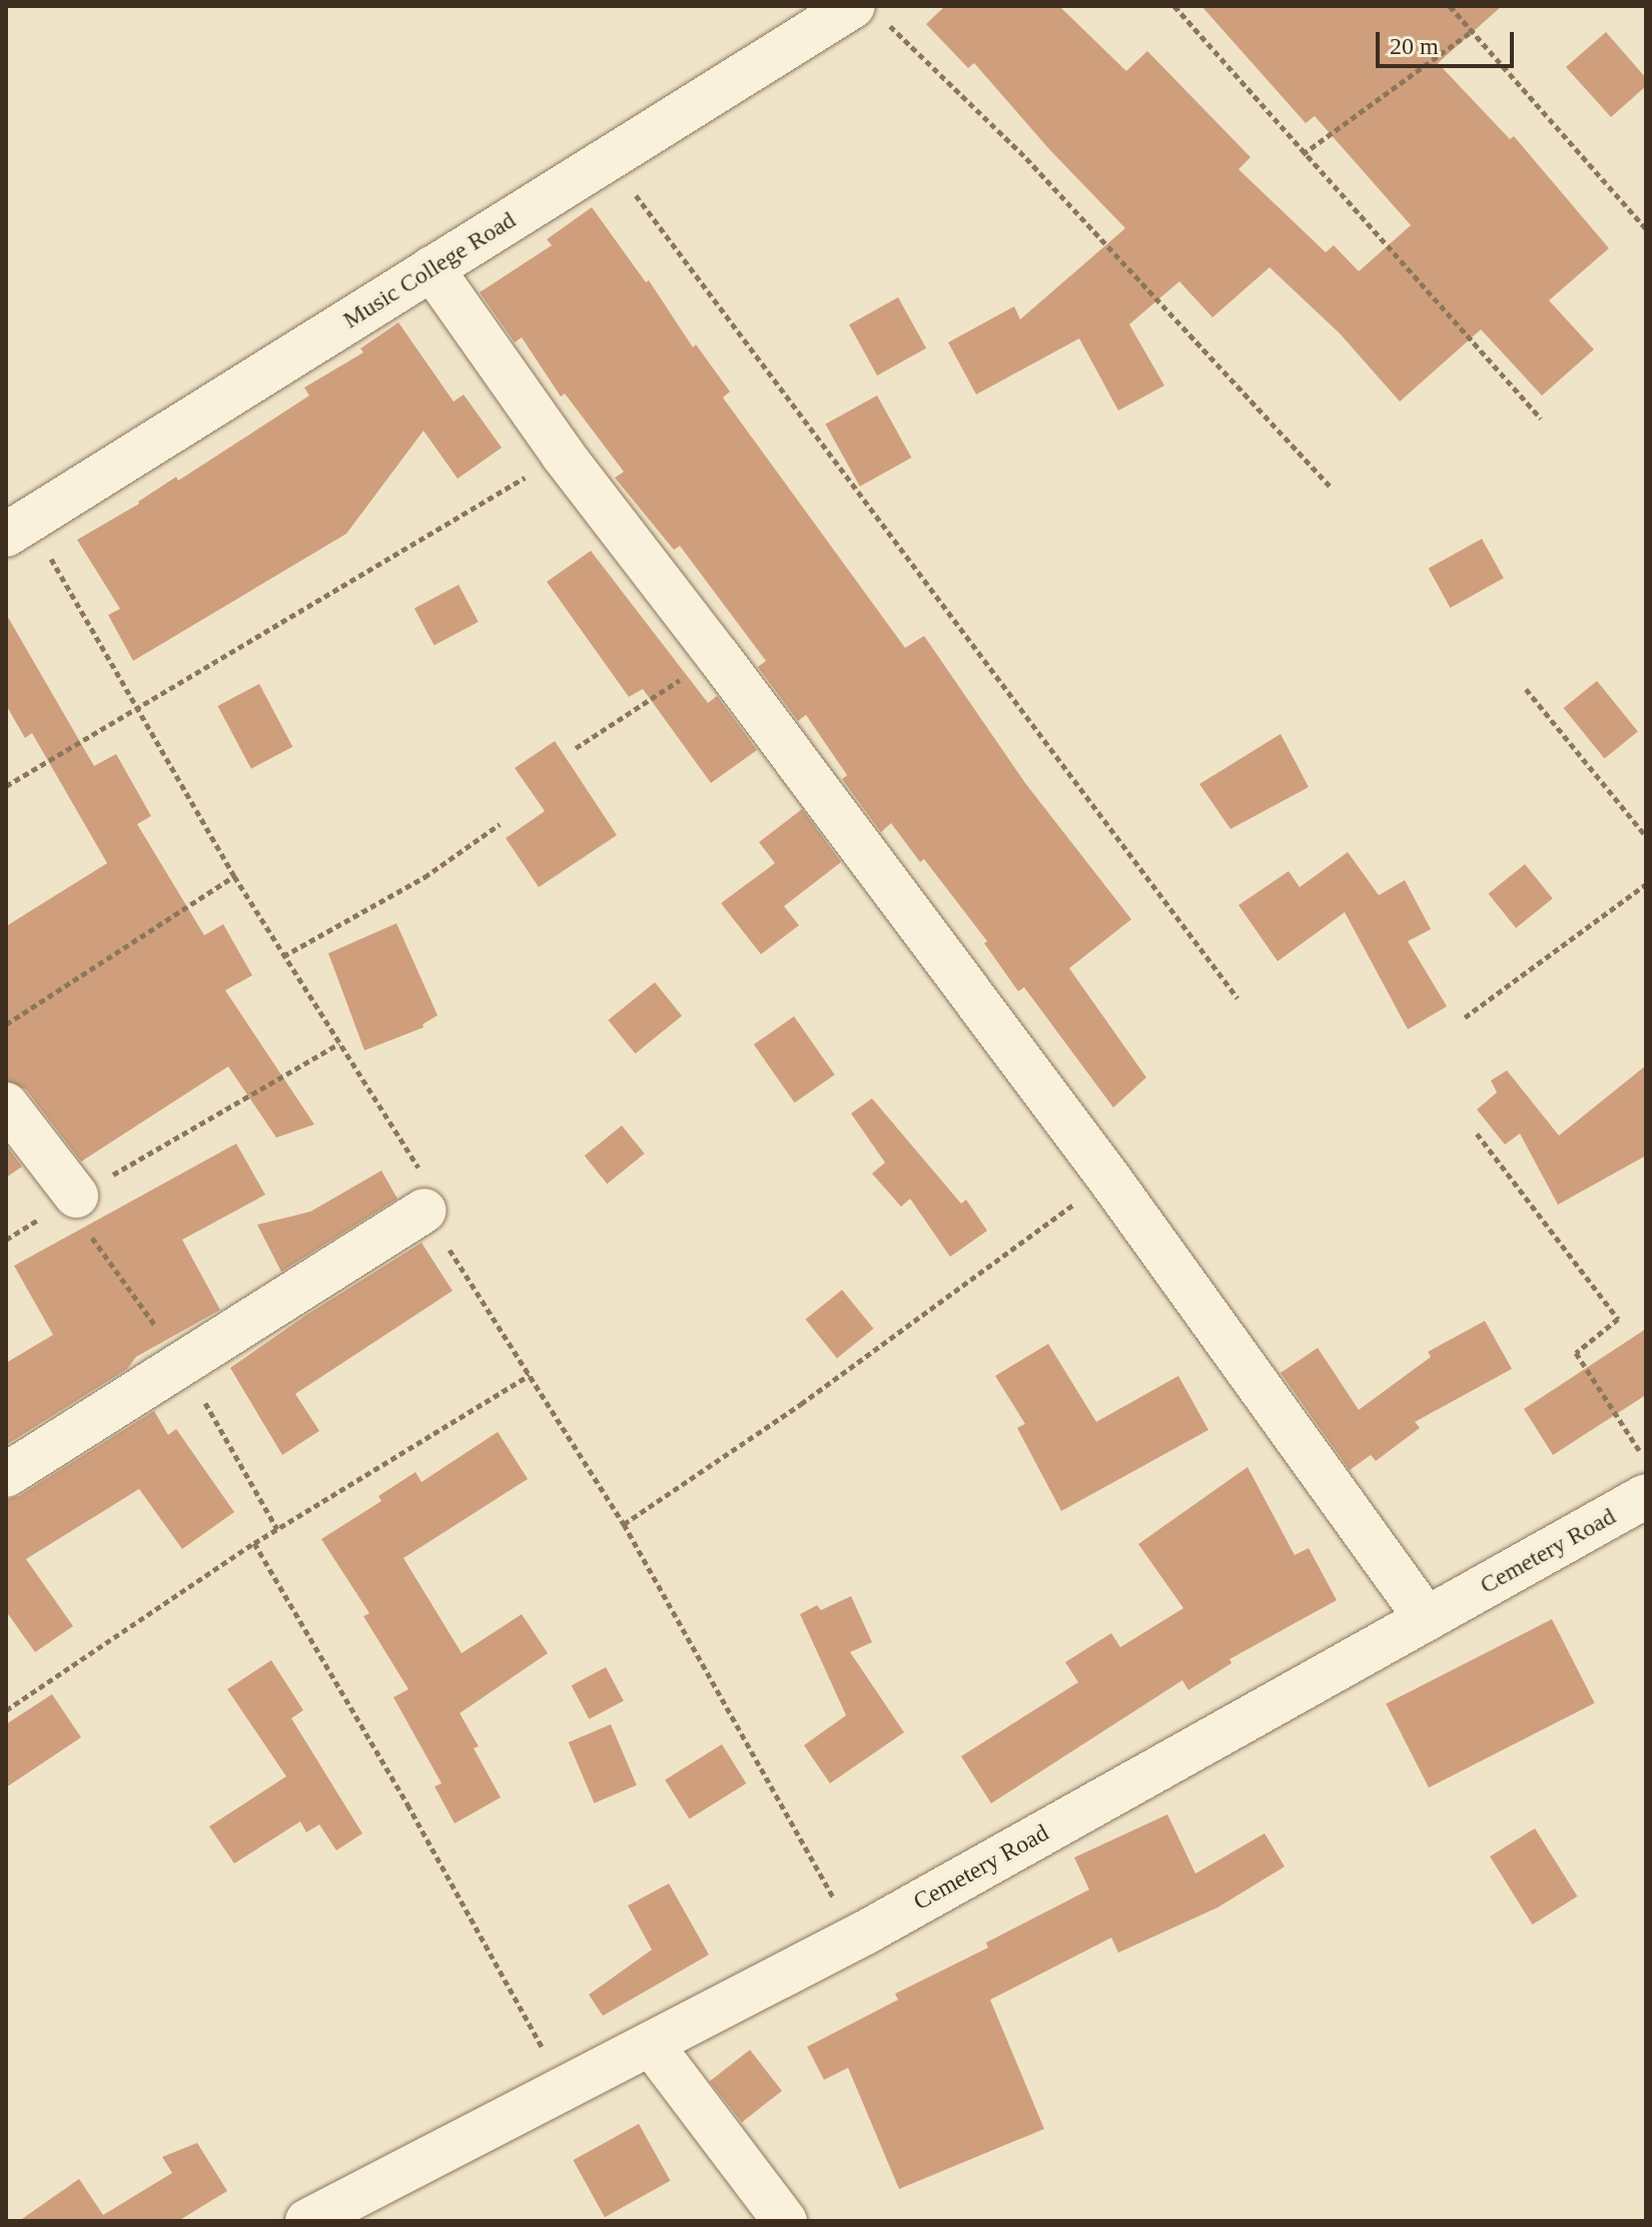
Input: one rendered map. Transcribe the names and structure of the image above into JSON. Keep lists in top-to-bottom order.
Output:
{
  "streets": {
    "street": ["Music College Road", "Cemetery Road"]
  },
  "scale_bar": "20 m"
}
